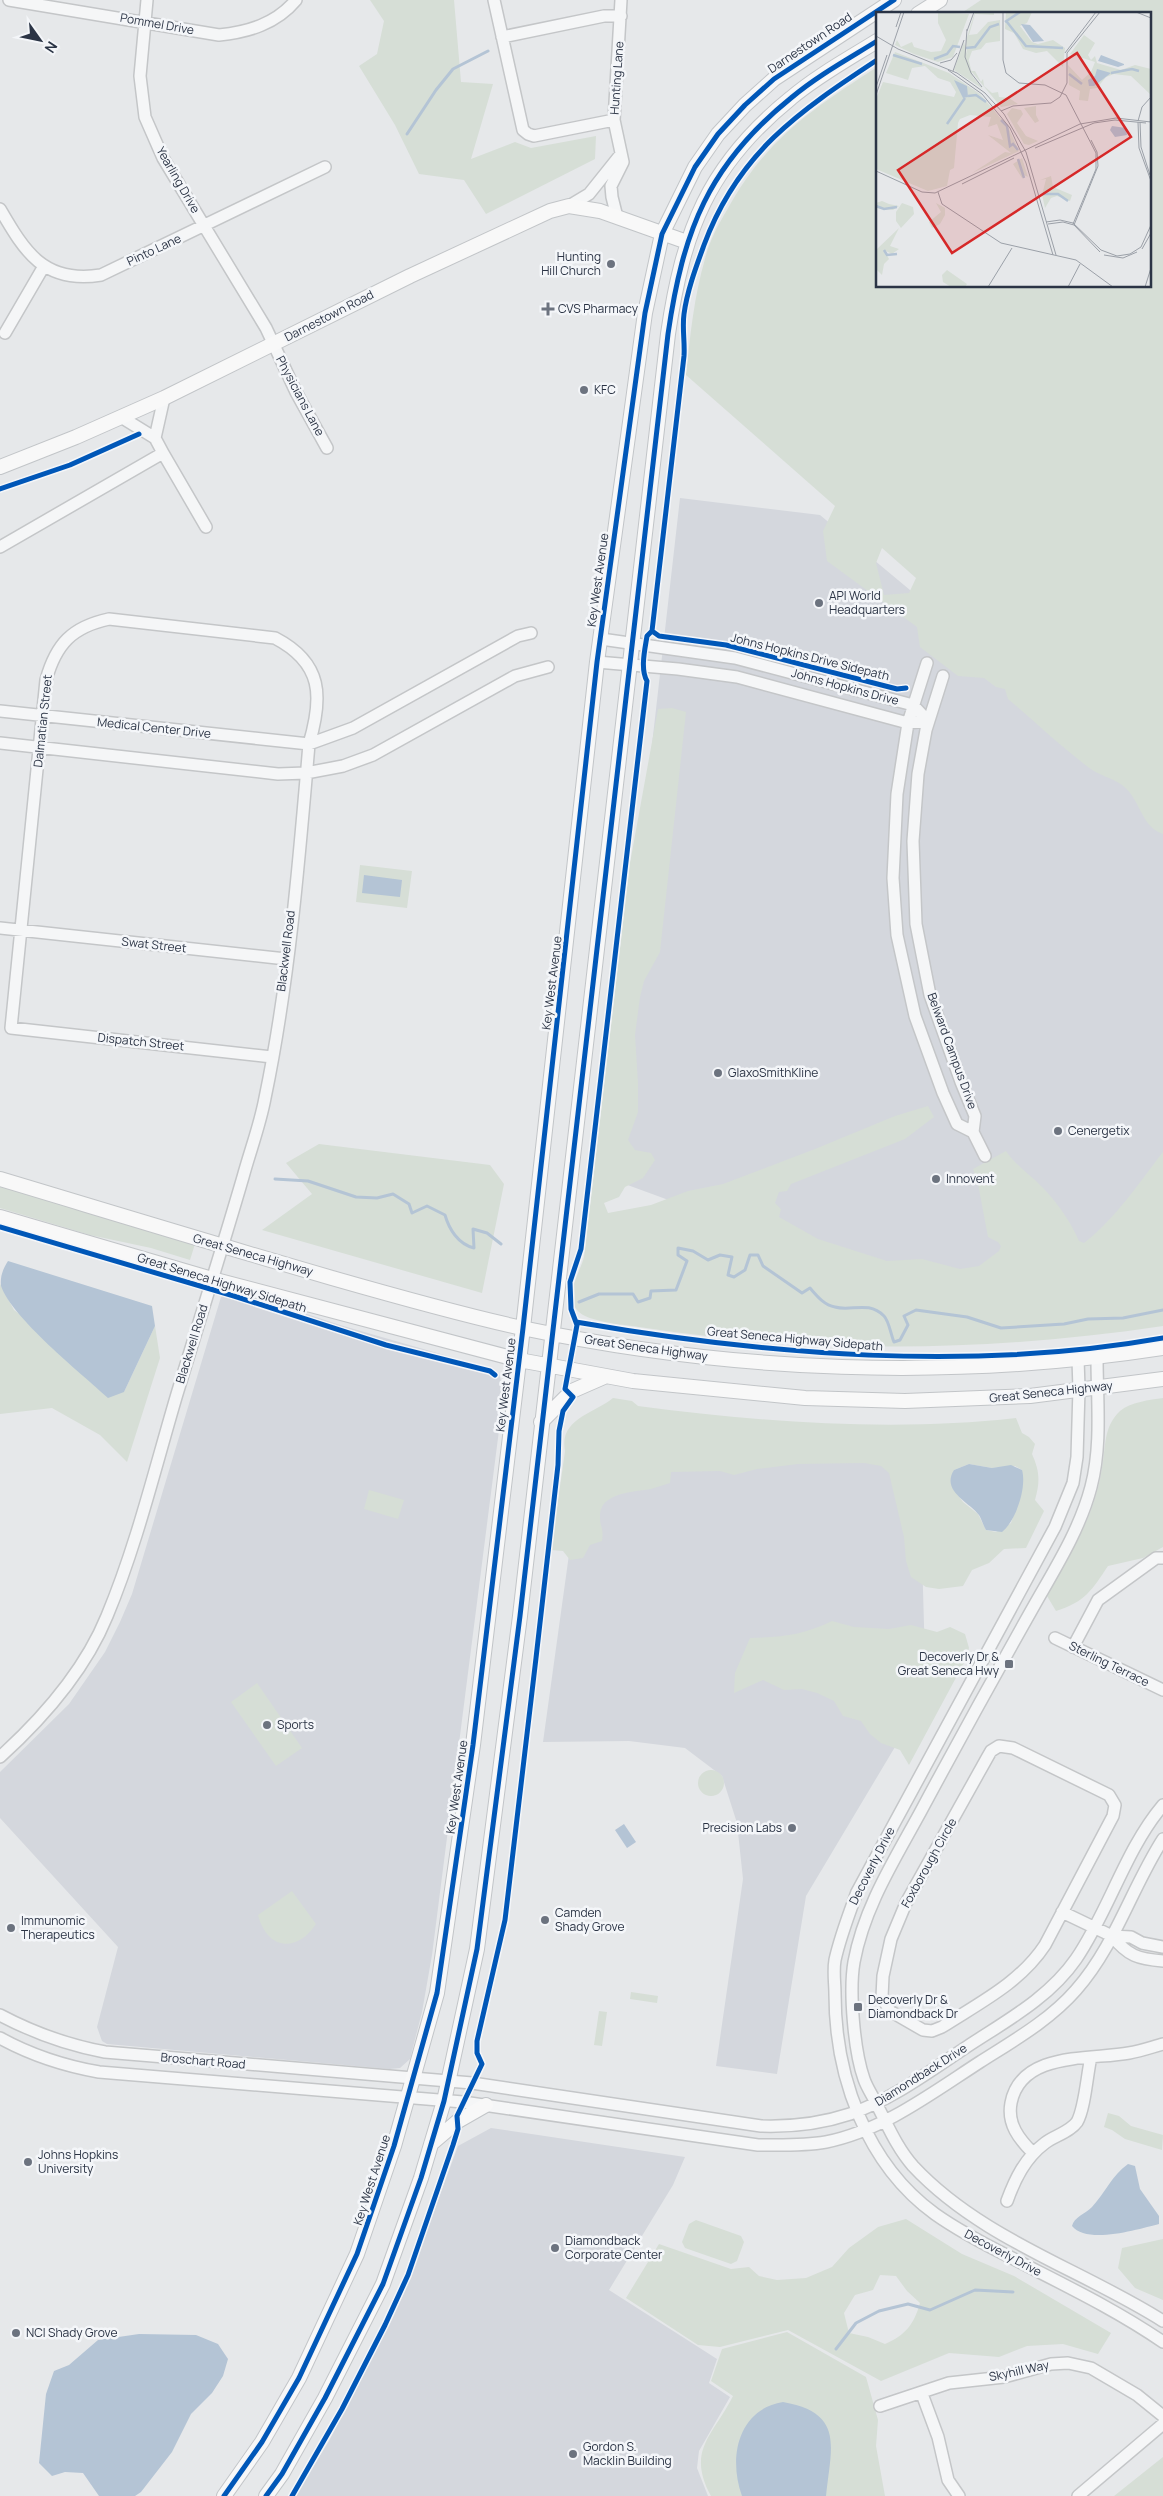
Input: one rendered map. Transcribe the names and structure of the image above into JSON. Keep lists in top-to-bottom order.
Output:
{
  "streets": {
    "main road": ["Darnestown Road", "Key West Avenue", "Great Seneca Highway"],
    "street": [
      "Pommel Drive",
      "Hunting Lane",
      "Yearling Drive",
      "Pinto Lane",
      "Physicians Lane",
      "Johns Hopkins Drive",
      "Dalmatian Street",
      "Medical Center Drive",
      "Swat Street",
      "Blackwell Road",
      "Dispatch Street",
      "Belward Campus Drive",
      "Sterling Terrace",
      "Foxborough Circle",
      "Decoverly Drive",
      "Broschart Road",
      "Diamondback Drive",
      "Skyhill Way"
    ],
    "cycle path": ["Johns Hopkins Drive Sidepath", "Great Seneca Highway Sidepath"]
  },
  "crossings": [
    ["Pommel Drive", "Yearling Drive"],
    ["Darnestown Road", "Hunting Lane"],
    ["Darnestown Road", "Yearling Drive"],
    ["Darnestown Road", "Physicians Lane"],
    ["Darnestown Road", "Key West Avenue"],
    ["Yearling Drive", "Pinto Lane"],
    ["Yearling Drive", "Physicians Lane"],
    ["Key West Avenue", "Johns Hopkins Drive"],
    ["Key West Avenue", "Great Seneca Highway"],
    ["Key West Avenue", "Broschart Road"],
    ["Key West Avenue", "Diamondback Drive"],
    ["Johns Hopkins Drive", "Belward Campus Drive"],
    ["Dalmatian Street", "Medical Center Drive"],
    ["Dalmatian Street", "Swat Street"],
    ["Dalmatian Street", "Blackwell Road"],
    ["Dalmatian Street", "Dispatch Street"],
    ["Medical Center Drive", "Blackwell Road"],
    ["Swat Street", "Blackwell Road"],
    ["Blackwell Road", "Dispatch Street"],
    ["Blackwell Road", "Great Seneca Highway"],
    ["Great Seneca Highway", "Decoverly Drive"],
    ["Decoverly Drive", "Diamondback Drive"],
    ["Broschart Road", "Diamondback Drive"]
  ],
  "places": {
    "other": [
      "Hunting Hill Church",
      "KFC",
      "API World Headquarters",
      "GlaxoSmithKline",
      "Cenergetix",
      "Innovent",
      "Sports",
      "Precision Labs",
      "Camden Shady Grove",
      "Immunomic Therapeutics",
      "Johns Hopkins University",
      "Diamondback Corporate Center",
      "NCI Shady Grove",
      "Gordon S. Macklin Building"
    ],
    "health": ["CVS Pharmacy"],
    "transit": ["Decoverly Dr & Great Seneca Hwy", "Decoverly Dr & Diamondback Dr"]
  },
  "north": "bottom right"
}
